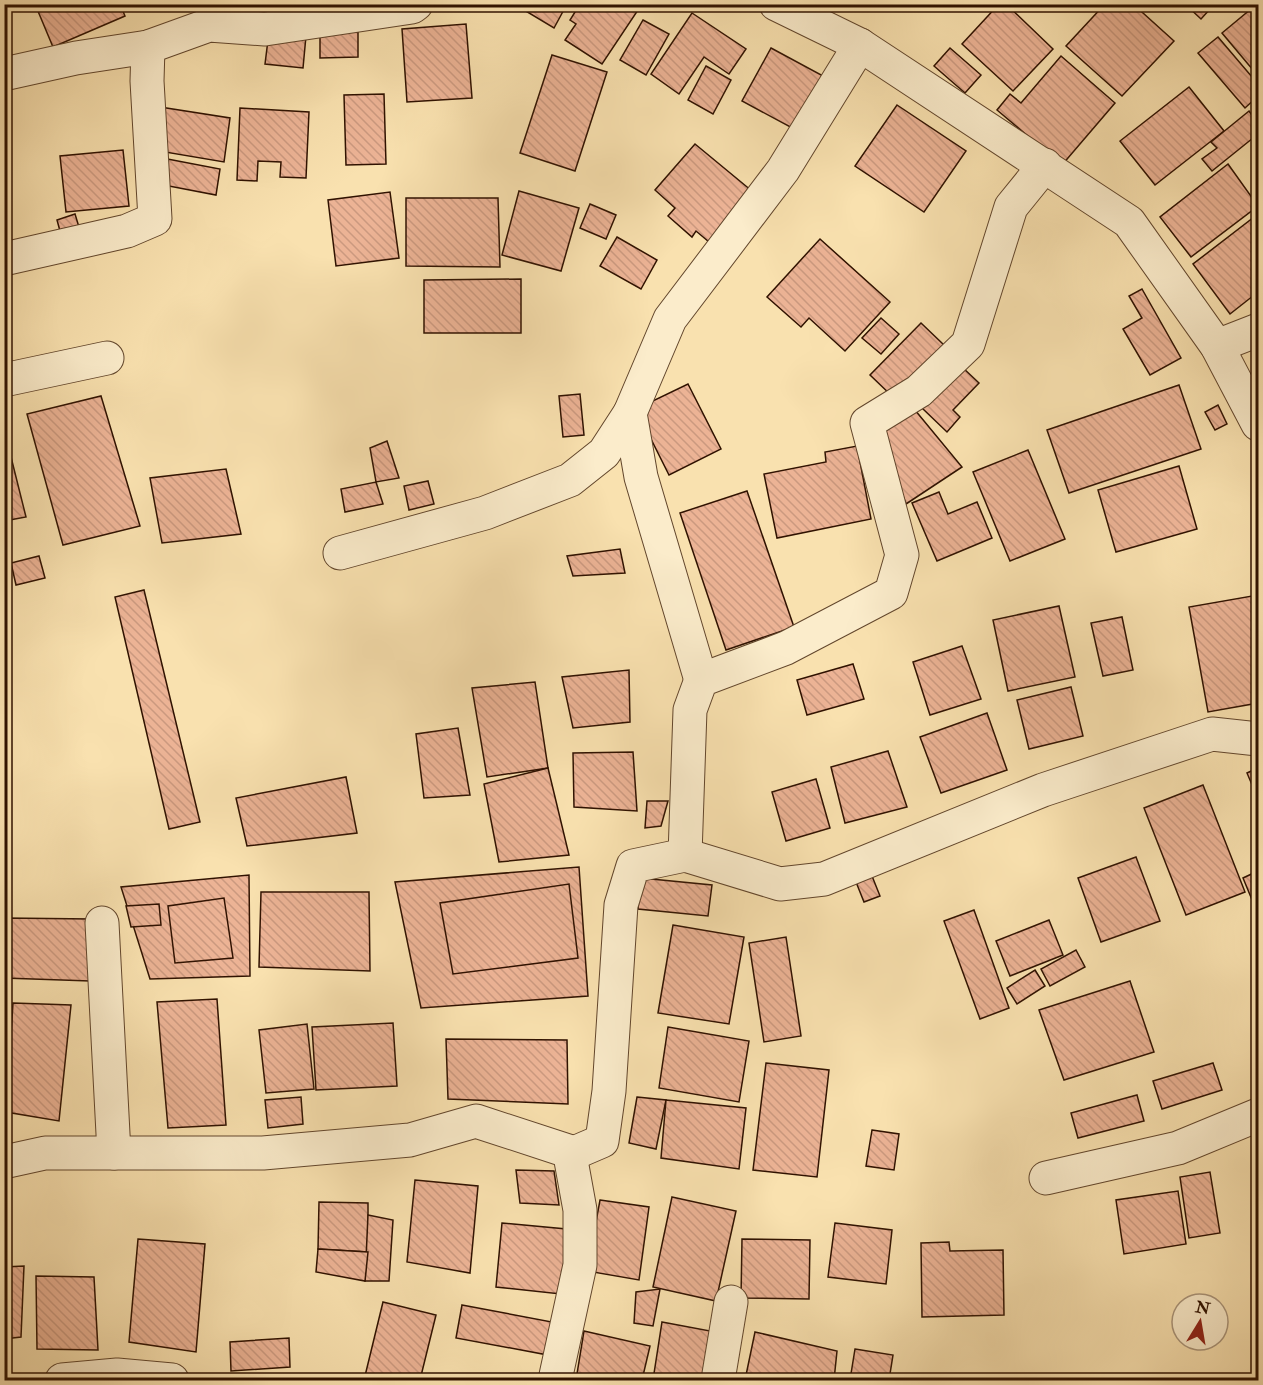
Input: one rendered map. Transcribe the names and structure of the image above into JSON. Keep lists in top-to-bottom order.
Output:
{
  "north": "top"
}
